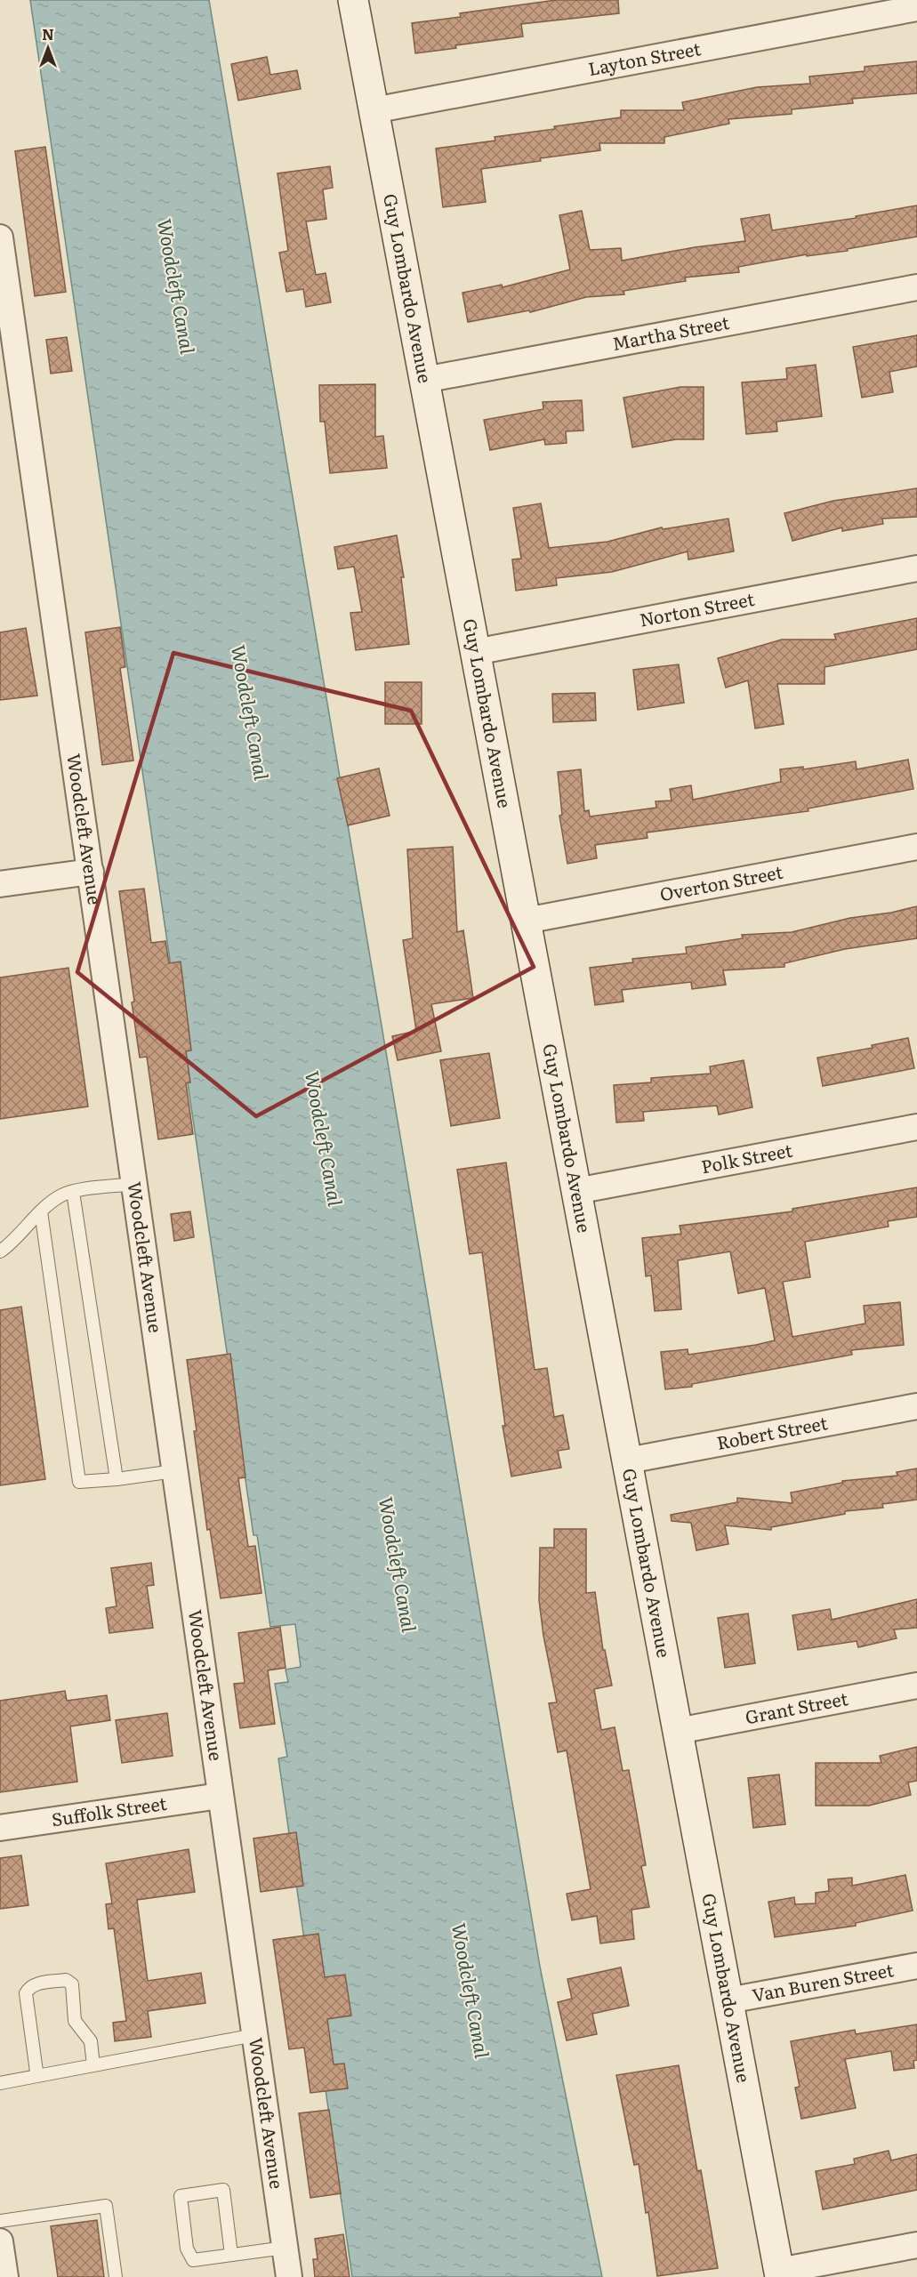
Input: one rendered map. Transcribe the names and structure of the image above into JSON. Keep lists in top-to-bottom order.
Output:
{
  "streets": {
    "street": [
      "Layton Street",
      "Guy Lombardo Avenue",
      "Martha Street",
      "Norton Street",
      "Woodcleft Avenue",
      "Overton Street",
      "Polk Street",
      "Robert Street",
      "Grant Street",
      "Suffolk Street",
      "Van Buren Street"
    ]
  },
  "crossings": [
    ["Layton Street", "Guy Lombardo Avenue"],
    ["Guy Lombardo Avenue", "Martha Street"],
    ["Guy Lombardo Avenue", "Norton Street"],
    ["Guy Lombardo Avenue", "Overton Street"],
    ["Guy Lombardo Avenue", "Polk Street"],
    ["Guy Lombardo Avenue", "Robert Street"],
    ["Guy Lombardo Avenue", "Grant Street"],
    ["Guy Lombardo Avenue", "Van Buren Street"],
    ["Woodcleft Avenue", "Suffolk Street"]
  ],
  "water": ["Woodcleft Canal"],
  "north": "top"
}
